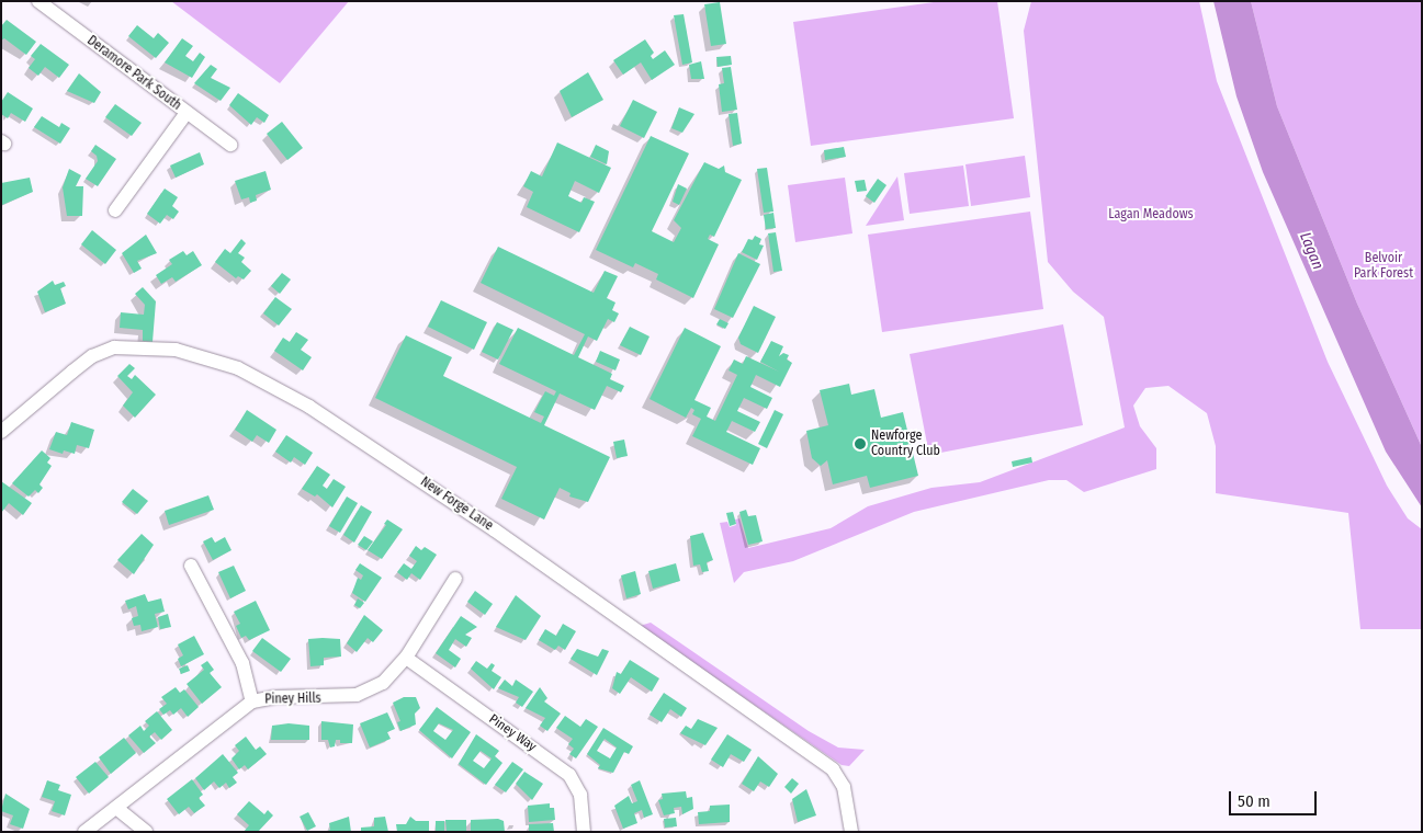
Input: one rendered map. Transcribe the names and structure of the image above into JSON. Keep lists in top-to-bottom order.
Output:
{
  "streets": {
    "street": [
      "Deramore Park South",
      "New Forge Lane",
      "Piney Hills",
      "Piney Way"
    ]
  },
  "crossings": [
    ["Piney Hills", "Piney Way"]
  ],
  "water": ["Lagan"],
  "parks": ["Lagan Meadows", "Belvoir Park Forest"],
  "places": ["Newforge Country Club"],
  "scale_bar": "50 m"
}
